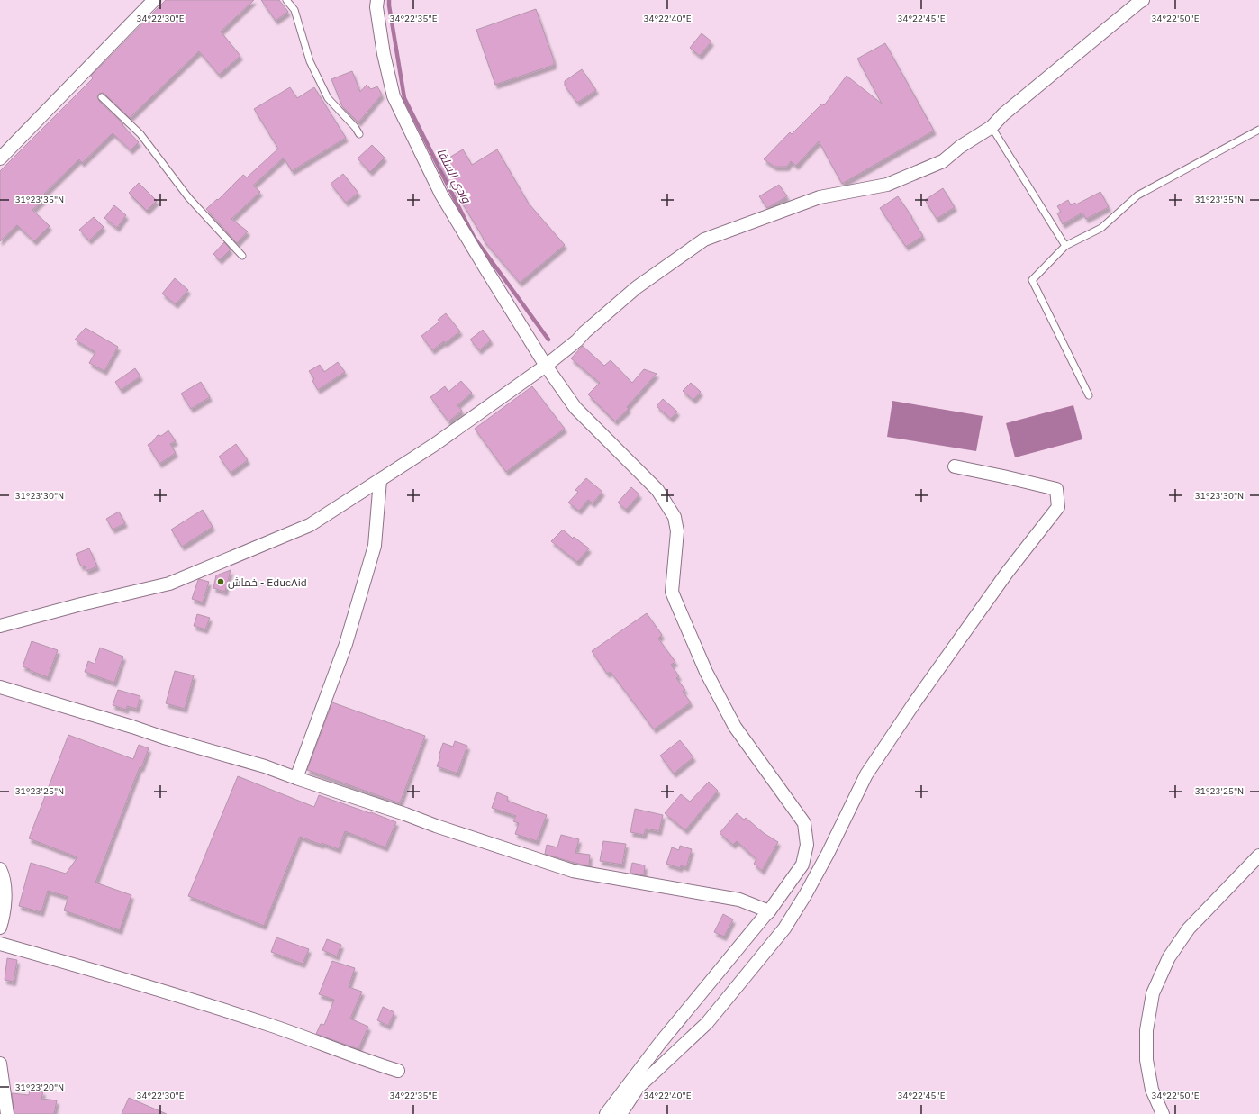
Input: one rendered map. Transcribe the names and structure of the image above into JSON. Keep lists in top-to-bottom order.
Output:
{
  "water": ["وادي السلقا"],
  "places": ["خماش - EducAid"],
  "coordinates": [
    "34°22'30\"E",
    "34°22'35\"E",
    "34°22'40\"E",
    "34°22'45\"E",
    "34°22'50\"E",
    "31°23'35\"N",
    "31°23'30\"N",
    "31°23'25\"N",
    "31°23'20\"N"
  ]
}
